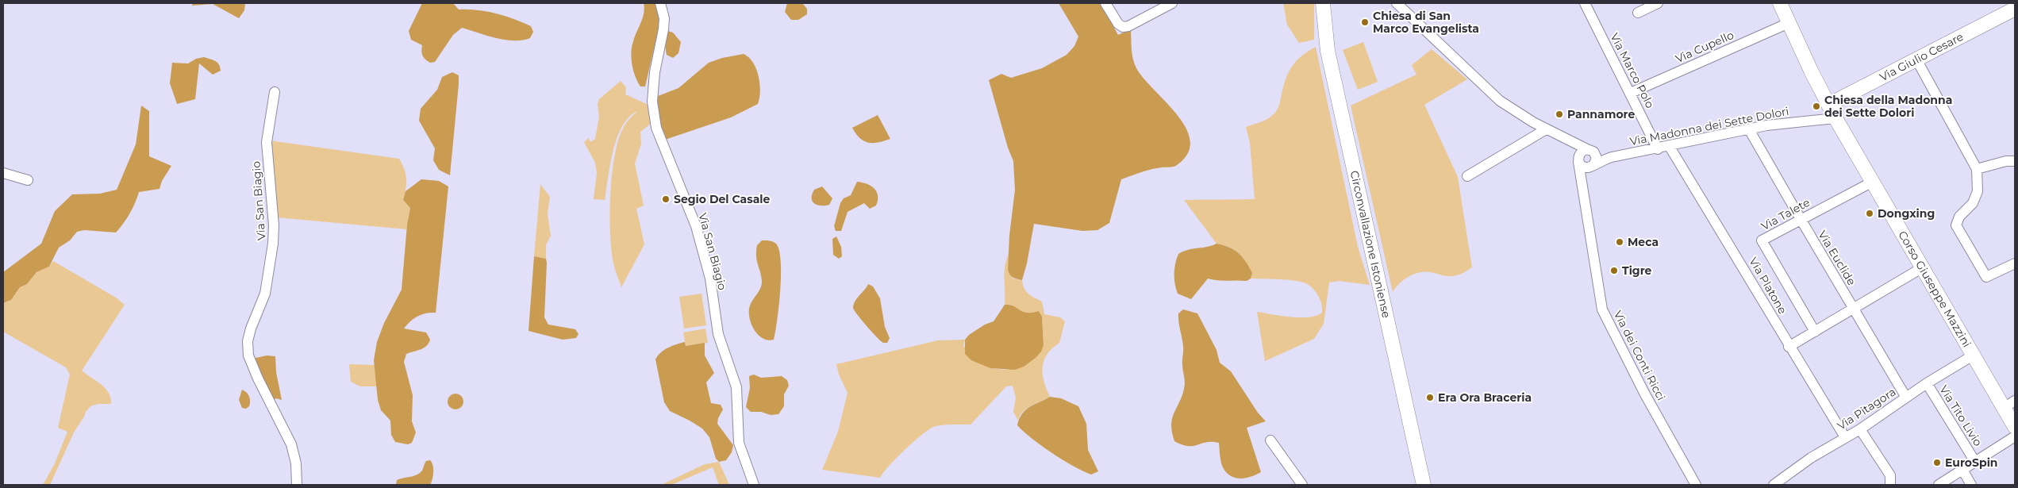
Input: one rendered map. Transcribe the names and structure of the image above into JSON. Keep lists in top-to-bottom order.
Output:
{
  "streets": {
    "main road": ["Via Giulio Cesare", "Circonvallazione Istoniense", "Corso Giuseppe Mazzini"],
    "street": [
      "Via Cupello",
      "Via Marco Polo",
      "Via Madonna dei Sette Dolori",
      "Via San Biagio",
      "Via Talete",
      "Via Euclide",
      "Via Platone",
      "Via dei Conti Ricci",
      "Via Pitagora",
      "Via Tito Livio"
    ]
  },
  "crossings": [
    ["Via Cupello", "Via Marco Polo"],
    ["Via Cupello", "Corso Giuseppe Mazzini"],
    ["Via Giulio Cesare", "Corso Giuseppe Mazzini"],
    ["Via Marco Polo", "Via Madonna dei Sette Dolori"],
    ["Via Madonna dei Sette Dolori", "Via Euclide"],
    ["Via Madonna dei Sette Dolori", "Via Platone"],
    ["Via Madonna dei Sette Dolori", "Corso Giuseppe Mazzini"],
    ["Via Madonna dei Sette Dolori", "Via dei Conti Ricci"],
    ["Via Talete", "Via Euclide"],
    ["Via Talete", "Corso Giuseppe Mazzini"],
    ["Via Euclide", "Via Pitagora"],
    ["Via Platone", "Via Pitagora"],
    ["Corso Giuseppe Mazzini", "Via Pitagora"],
    ["Via Pitagora", "Via Tito Livio"]
  ],
  "places": [
    "Chiesa di San Marco Evangelista",
    "Chiesa della Madonna dei Sette Dolori",
    "Pannamore",
    "Segio Del Casale",
    "Dongxing",
    "Meca",
    "Tigre",
    "Era Ora Braceria",
    "EuroSpin"
  ]
}
